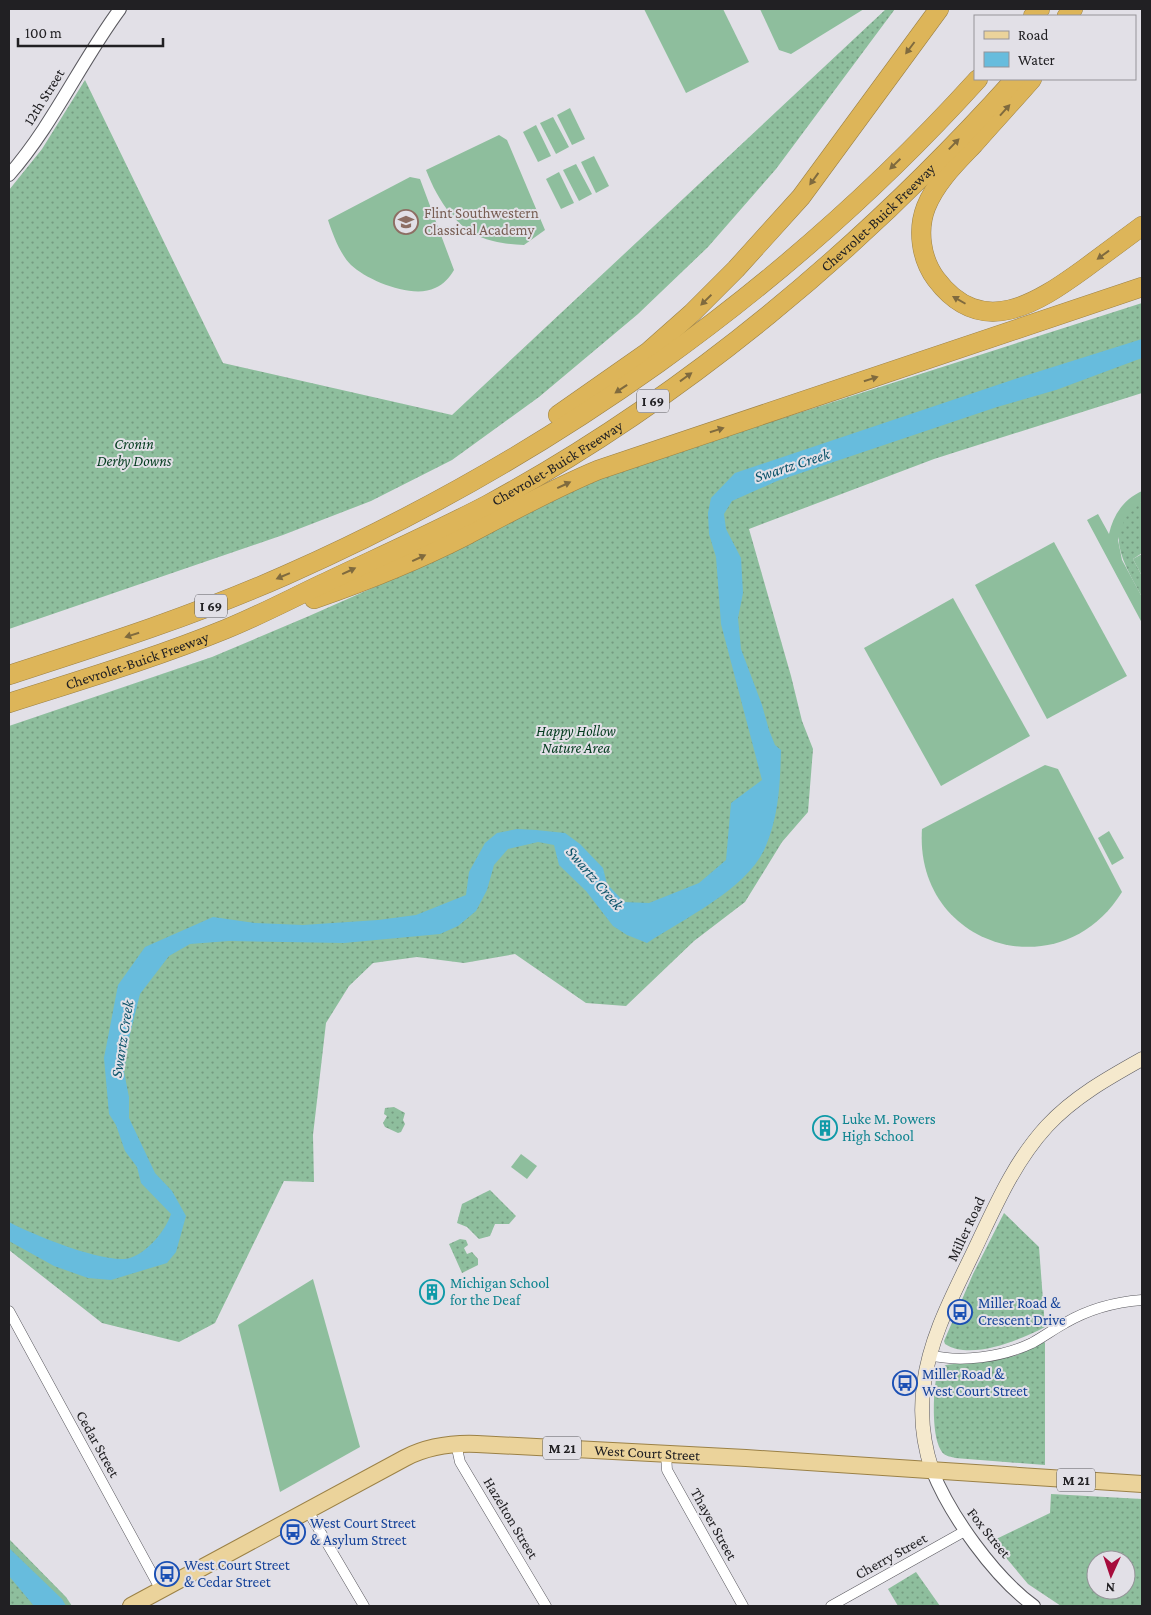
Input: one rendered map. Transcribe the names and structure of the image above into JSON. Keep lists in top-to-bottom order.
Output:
{
  "streets": {
    "highway": ["Chevrolet-Buick Freeway", "I 69"],
    "main road": ["Miller Road", "M 21", "West Court Street"],
    "street": [
      "12th Street",
      "Cedar Street",
      "Hazelton Street",
      "Thayer Street",
      "Fox Street",
      "Cherry Street"
    ]
  },
  "crossings": [
    ["Miller Road", "West Court Street"],
    ["Miller Road", "Fox Street"],
    ["Cedar Street", "West Court Street"],
    ["West Court Street", "Hazelton Street"],
    ["West Court Street", "Thayer Street"],
    ["West Court Street", "Fox Street"],
    ["Fox Street", "Cherry Street"]
  ],
  "water": ["Swartz Creek"],
  "parks": ["Cronin Derby Downs", "Happy Hollow Nature Area"],
  "places": {
    "school or university": ["Flint Southwestern Classical Academy"],
    "building": ["Luke M. Powers High School", "Michigan School for the Deaf"],
    "bus stop": [
      "Miller Road & Crescent Drive",
      "Miller Road & West Court Street",
      "West Court Street & Asylum Street",
      "West Court Street & Cedar Street"
    ]
  },
  "legend": ["Road", "Water"],
  "scale_bar": "100 m",
  "north": "bottom"
}
